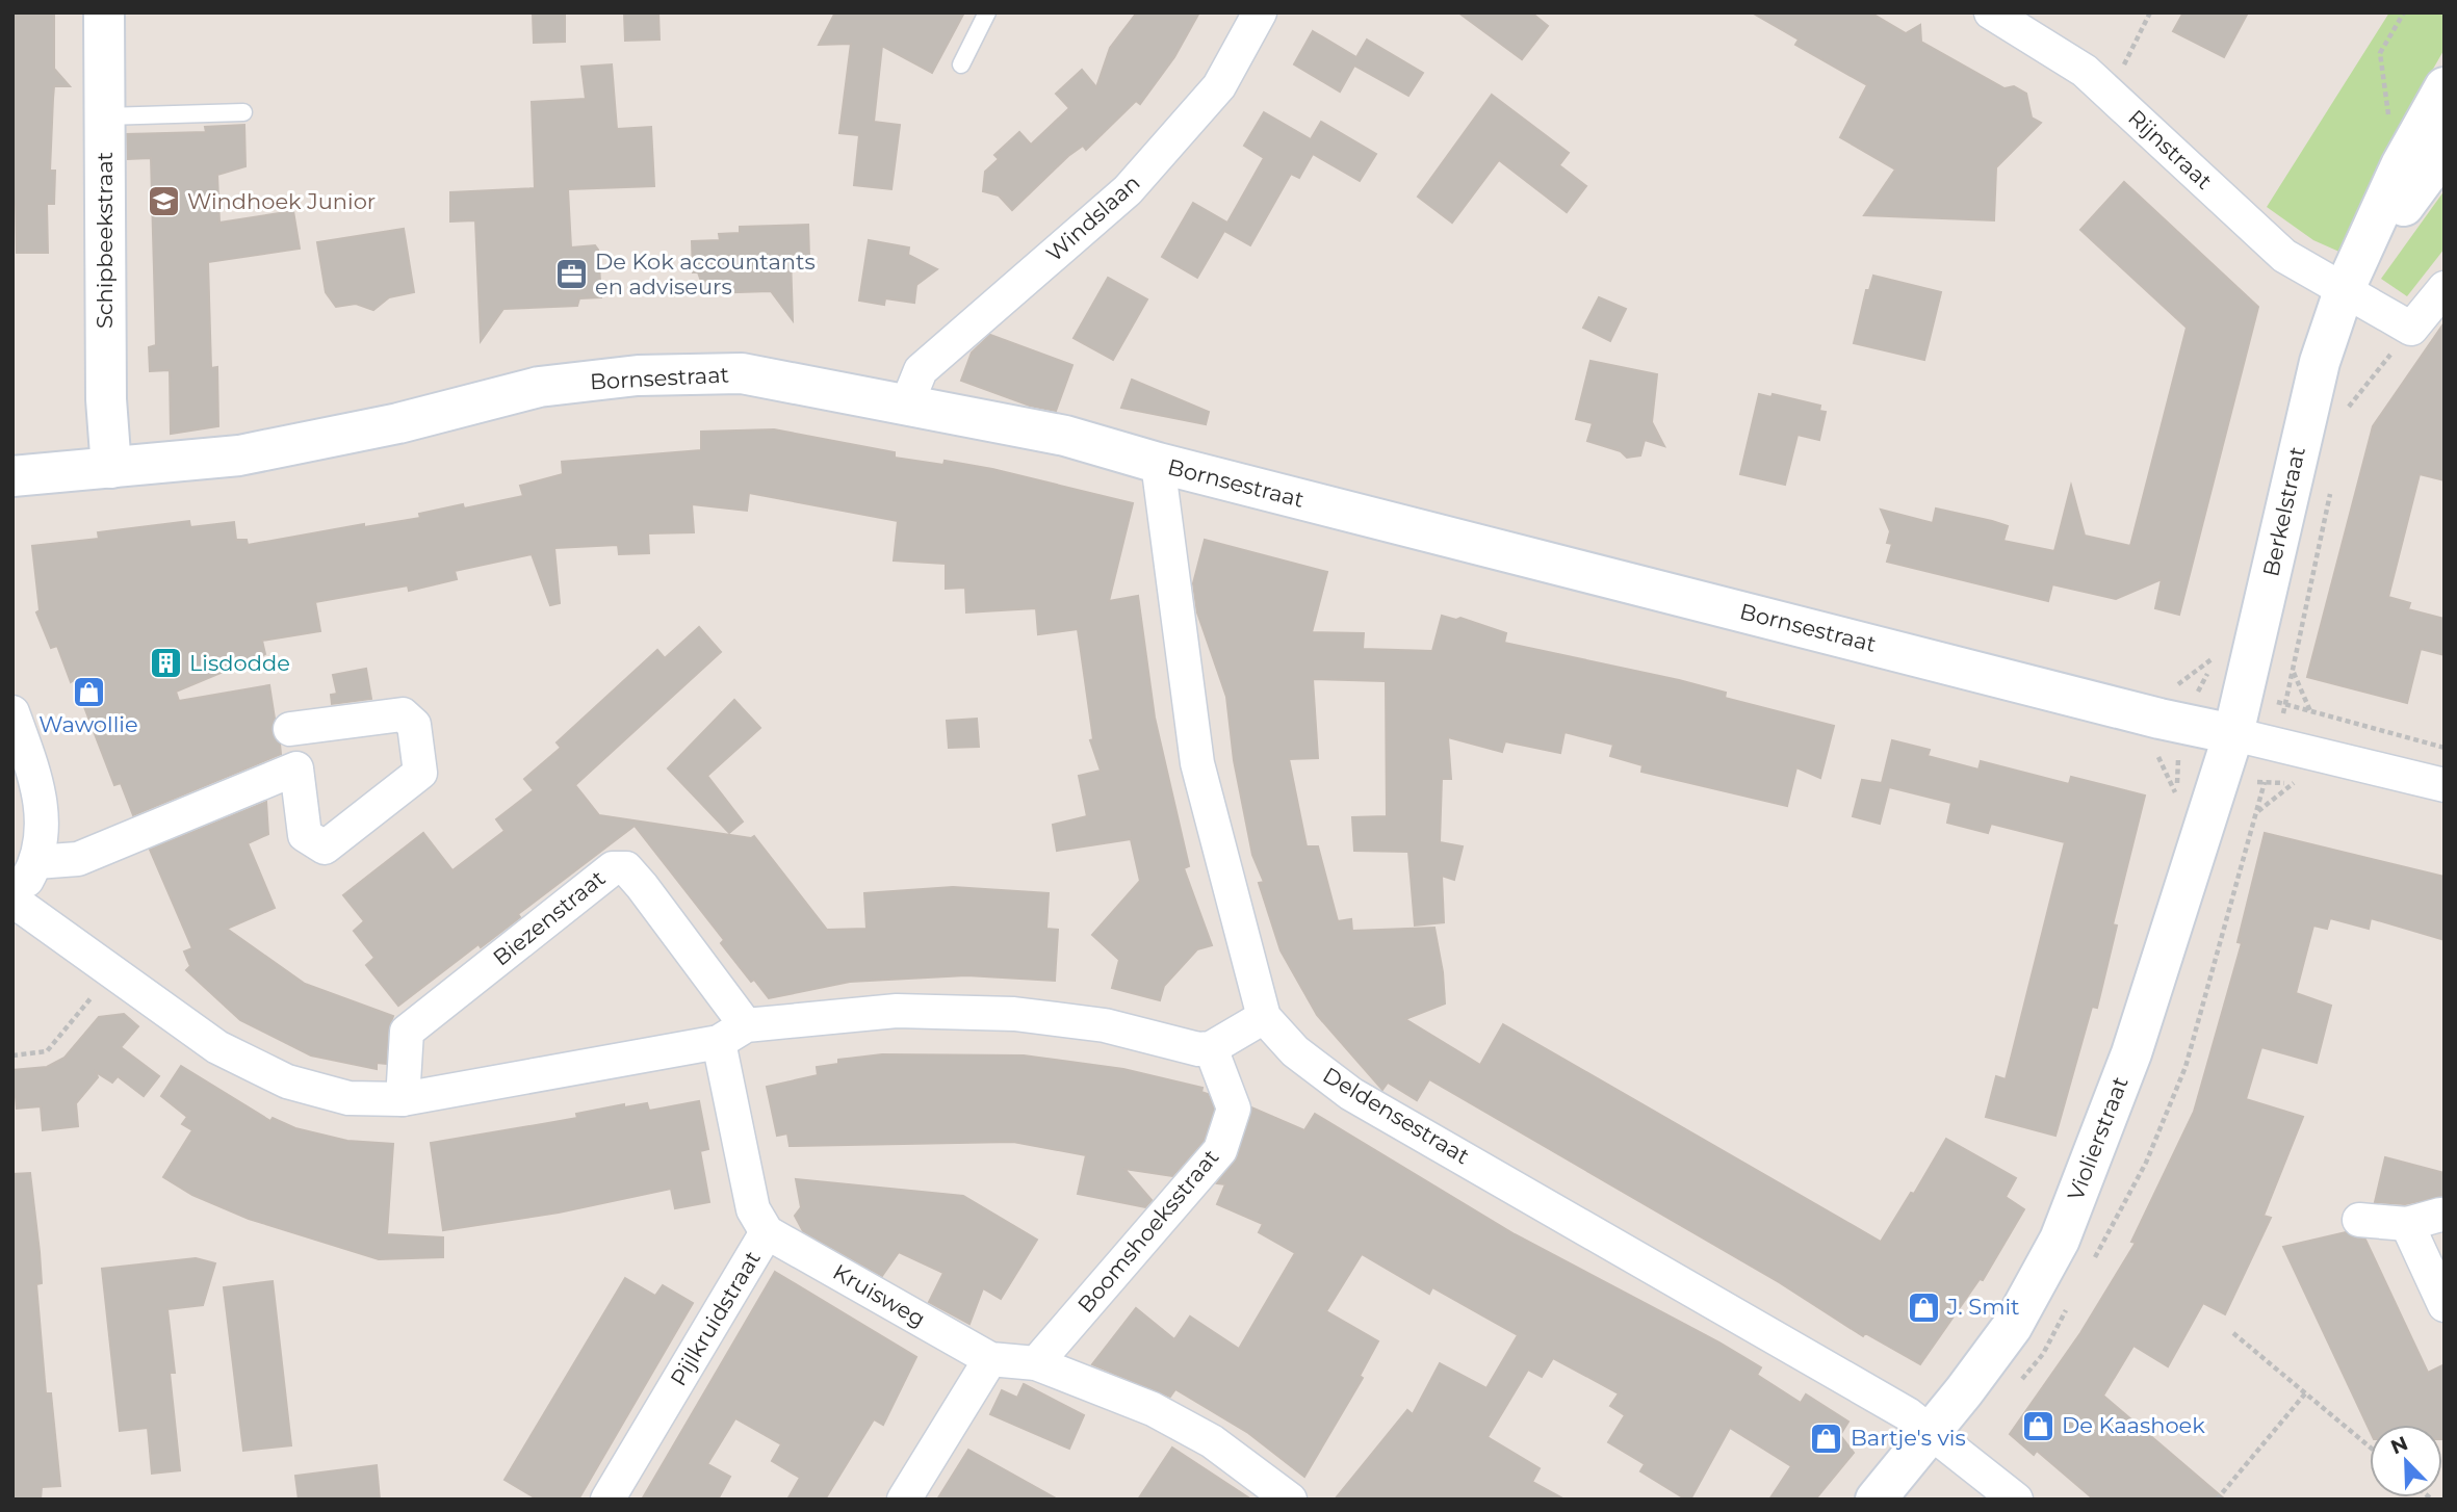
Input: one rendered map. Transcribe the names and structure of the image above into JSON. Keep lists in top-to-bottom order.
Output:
{
  "streets": {
    "street": [
      "Rijnstraat",
      "Windslaan",
      "Schipbeekstraat",
      "Bornsestraat",
      "Berkelstraat",
      "Biezenstraat",
      "Deldensestraat",
      "Violierstraat",
      "Boomshoeksstraat",
      "Kruisweg",
      "Pijlkruidstraat"
    ]
  },
  "crossings": [
    ["Rijnstraat", "Berkelstraat"],
    ["Windslaan", "Bornsestraat"],
    ["Schipbeekstraat", "Bornsestraat"],
    ["Bornsestraat", "Berkelstraat"],
    ["Bornsestraat", "Deldensestraat"],
    ["Bornsestraat", "Violierstraat"],
    ["Berkelstraat", "Violierstraat"],
    ["Biezenstraat", "Pijlkruidstraat"],
    ["Deldensestraat", "Violierstraat"],
    ["Kruisweg", "Pijlkruidstraat"]
  ],
  "places": {
    "school or university": ["Windhoek Junior"],
    "office": ["De Kok accountants en adviseurs"],
    "building": ["Lisdodde"],
    "shop": [
      "Wawollie",
      "J. Smit",
      "De Kaashoek",
      "Bartje's vis"
    ]
  },
  "north": "top left"
}
